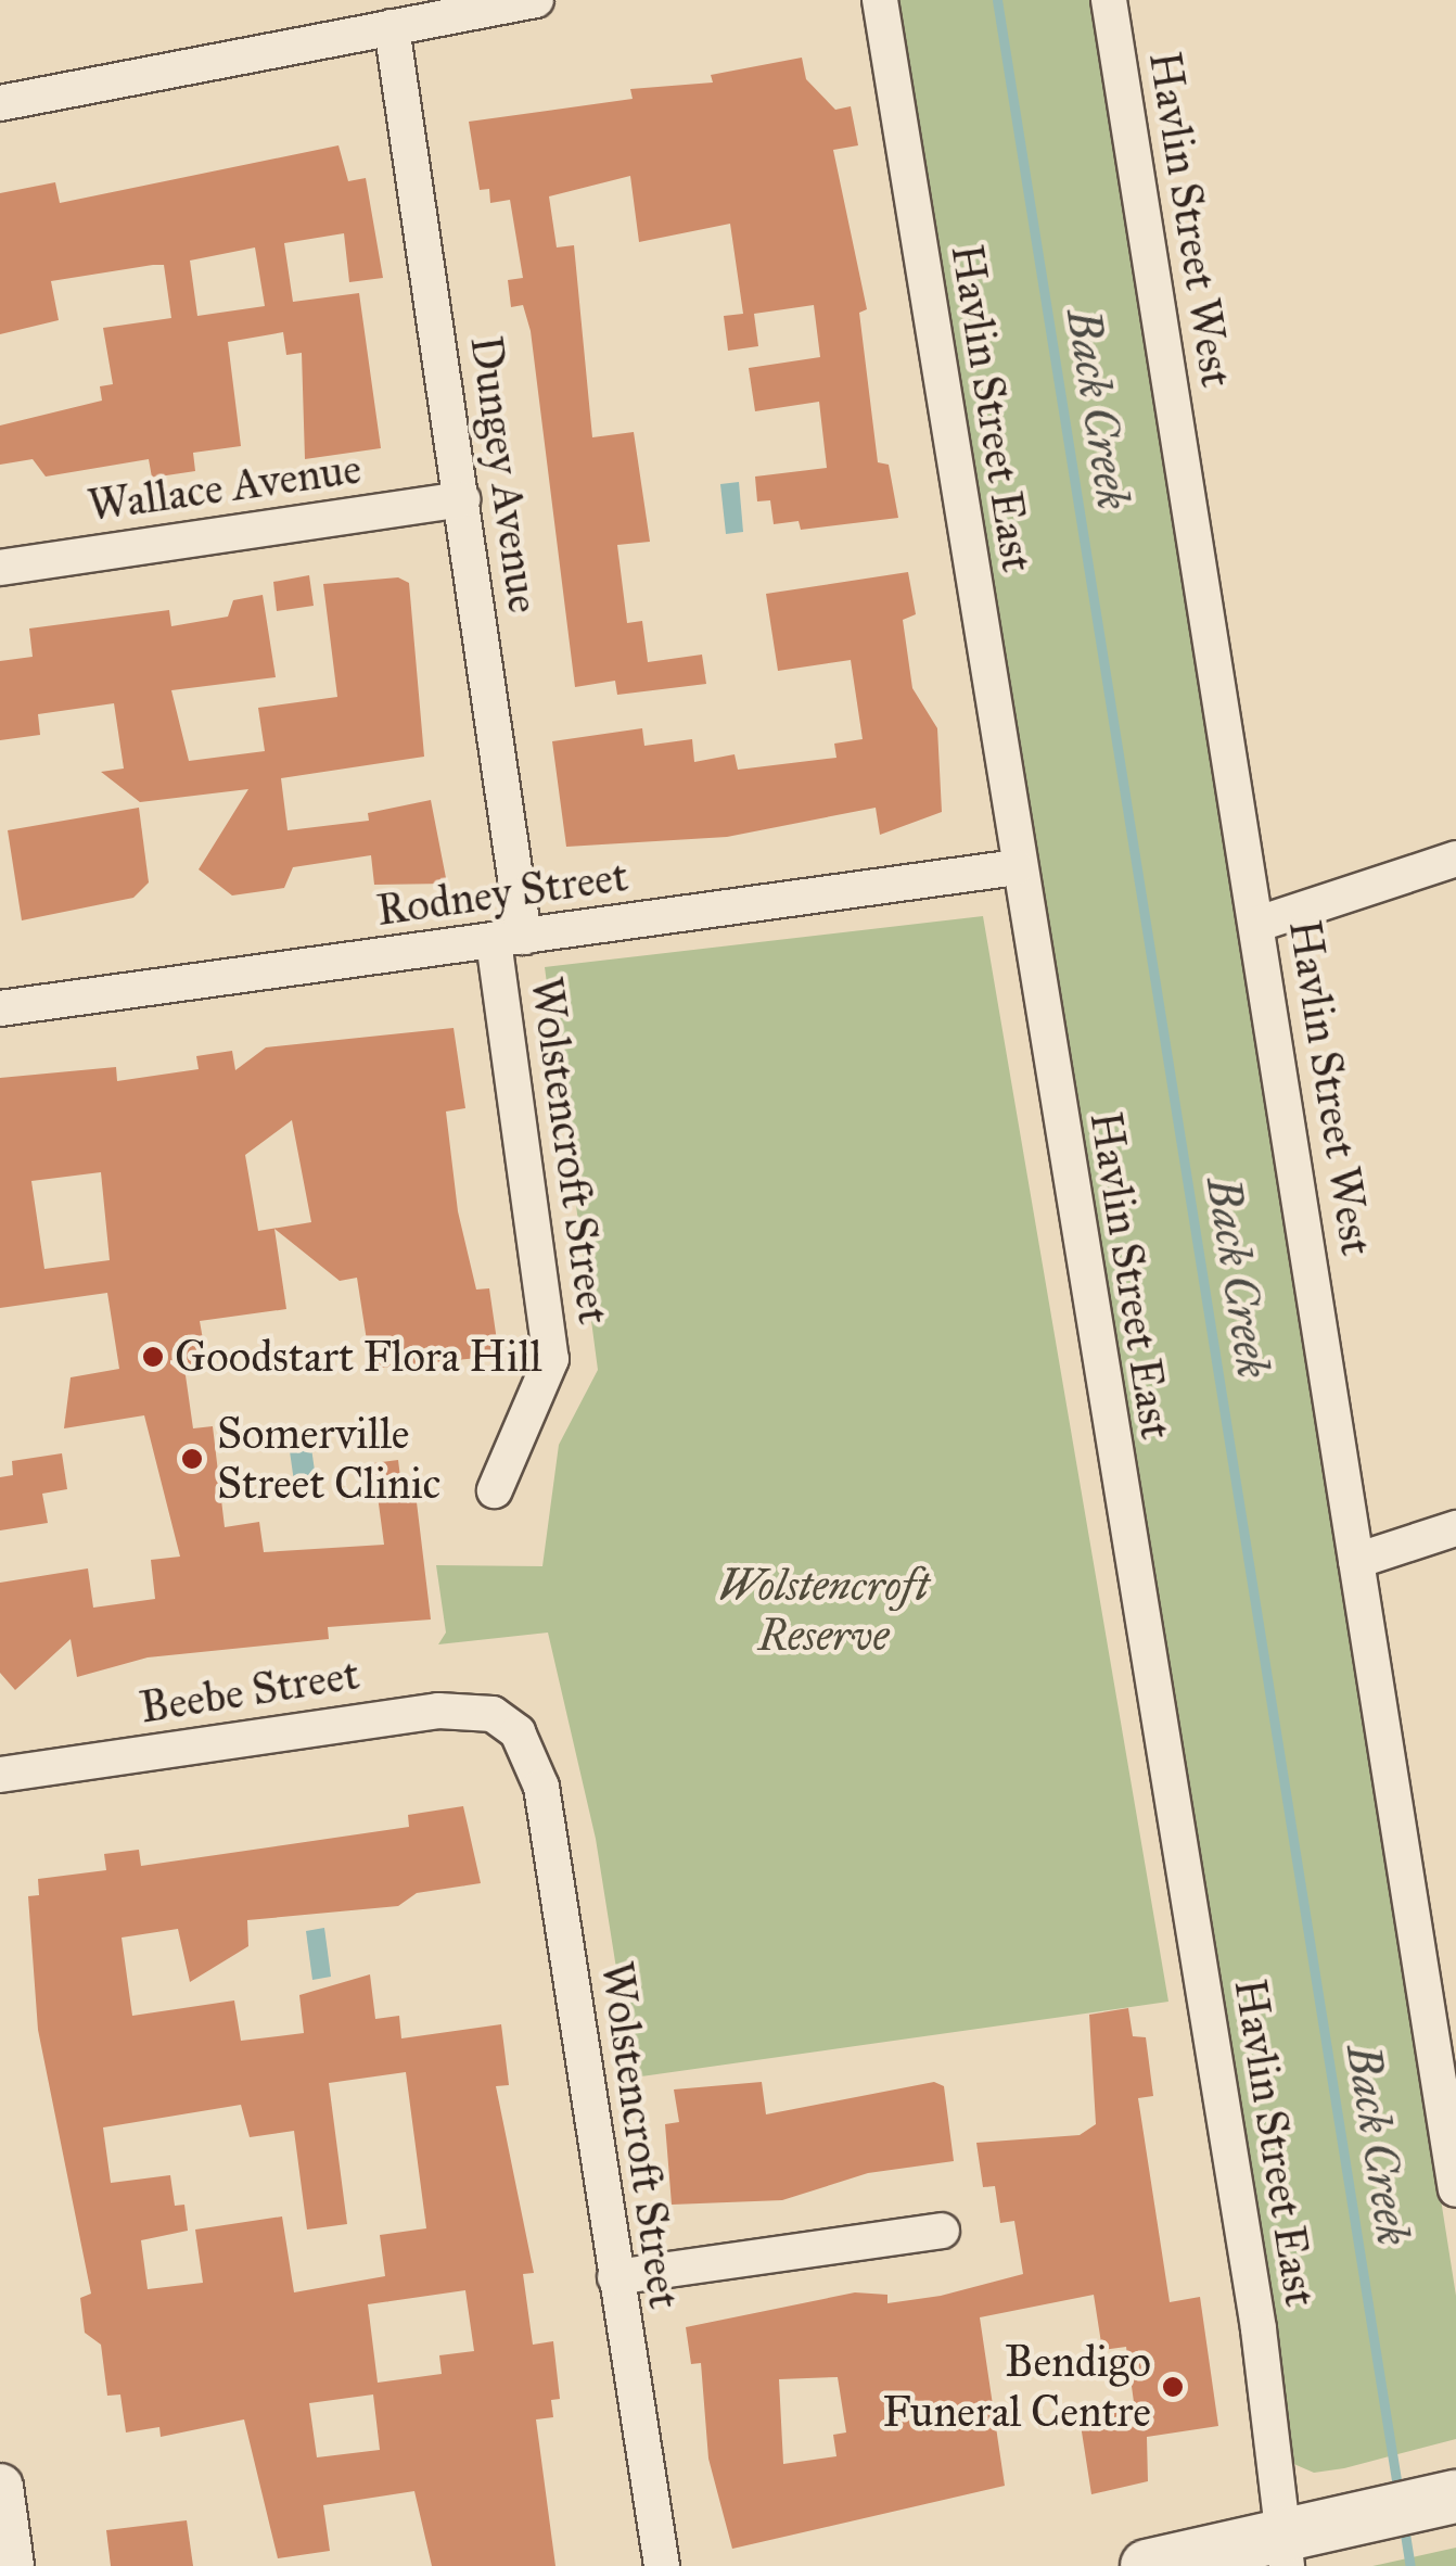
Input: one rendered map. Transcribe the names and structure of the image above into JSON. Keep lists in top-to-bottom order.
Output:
{
  "streets": {
    "street": [
      "Havlin Street West",
      "Havlin Street East",
      "Dungey Avenue",
      "Wallace Avenue",
      "Rodney Street",
      "Wolstencroft Street",
      "Beebe Street"
    ]
  },
  "crossings": [
    ["Havlin Street East", "Rodney Street"],
    ["Dungey Avenue", "Wallace Avenue"],
    ["Dungey Avenue", "Rodney Street"],
    ["Dungey Avenue", "Wolstencroft Street"],
    ["Rodney Street", "Wolstencroft Street"],
    ["Wolstencroft Street", "Beebe Street"]
  ],
  "water": ["Back Creek"],
  "parks": ["Wolstencroft Reserve"],
  "places": ["Goodstart Flora Hill", "Somerville Street Clinic", "Bendigo Funeral Centre"]
}
